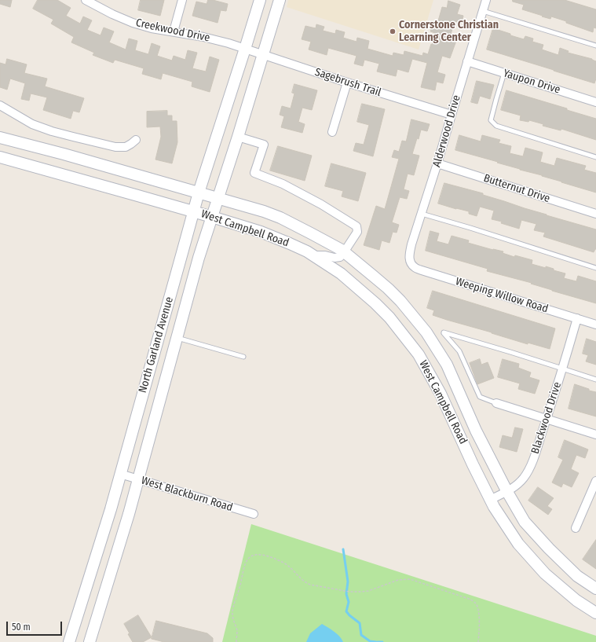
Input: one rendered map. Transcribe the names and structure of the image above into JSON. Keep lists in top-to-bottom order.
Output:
{
  "streets": {
    "main road": ["West Campbell Road", "North Garland Avenue"],
    "street": [
      "Creekwood Drive",
      "Yaupon Drive",
      "Sagebrush Trail",
      "Alderwood Drive",
      "Butternut Drive",
      "Weeping Willow Road",
      "Blackwood Drive",
      "West Blackburn Road"
    ]
  },
  "crossings": [
    ["Creekwood Drive", "Sagebrush Trail"],
    ["Creekwood Drive", "North Garland Avenue"],
    ["Yaupon Drive", "Alderwood Drive"],
    ["Sagebrush Trail", "Alderwood Drive"],
    ["Sagebrush Trail", "North Garland Avenue"],
    ["Alderwood Drive", "Butternut Drive"],
    ["Alderwood Drive", "Weeping Willow Road"],
    ["West Campbell Road", "North Garland Avenue"],
    ["West Campbell Road", "Blackwood Drive"],
    ["Weeping Willow Road", "Blackwood Drive"],
    ["North Garland Avenue", "West Blackburn Road"]
  ],
  "places": ["Cornerstone Christian Learning Center"],
  "scale_bar": "50 m"
}
